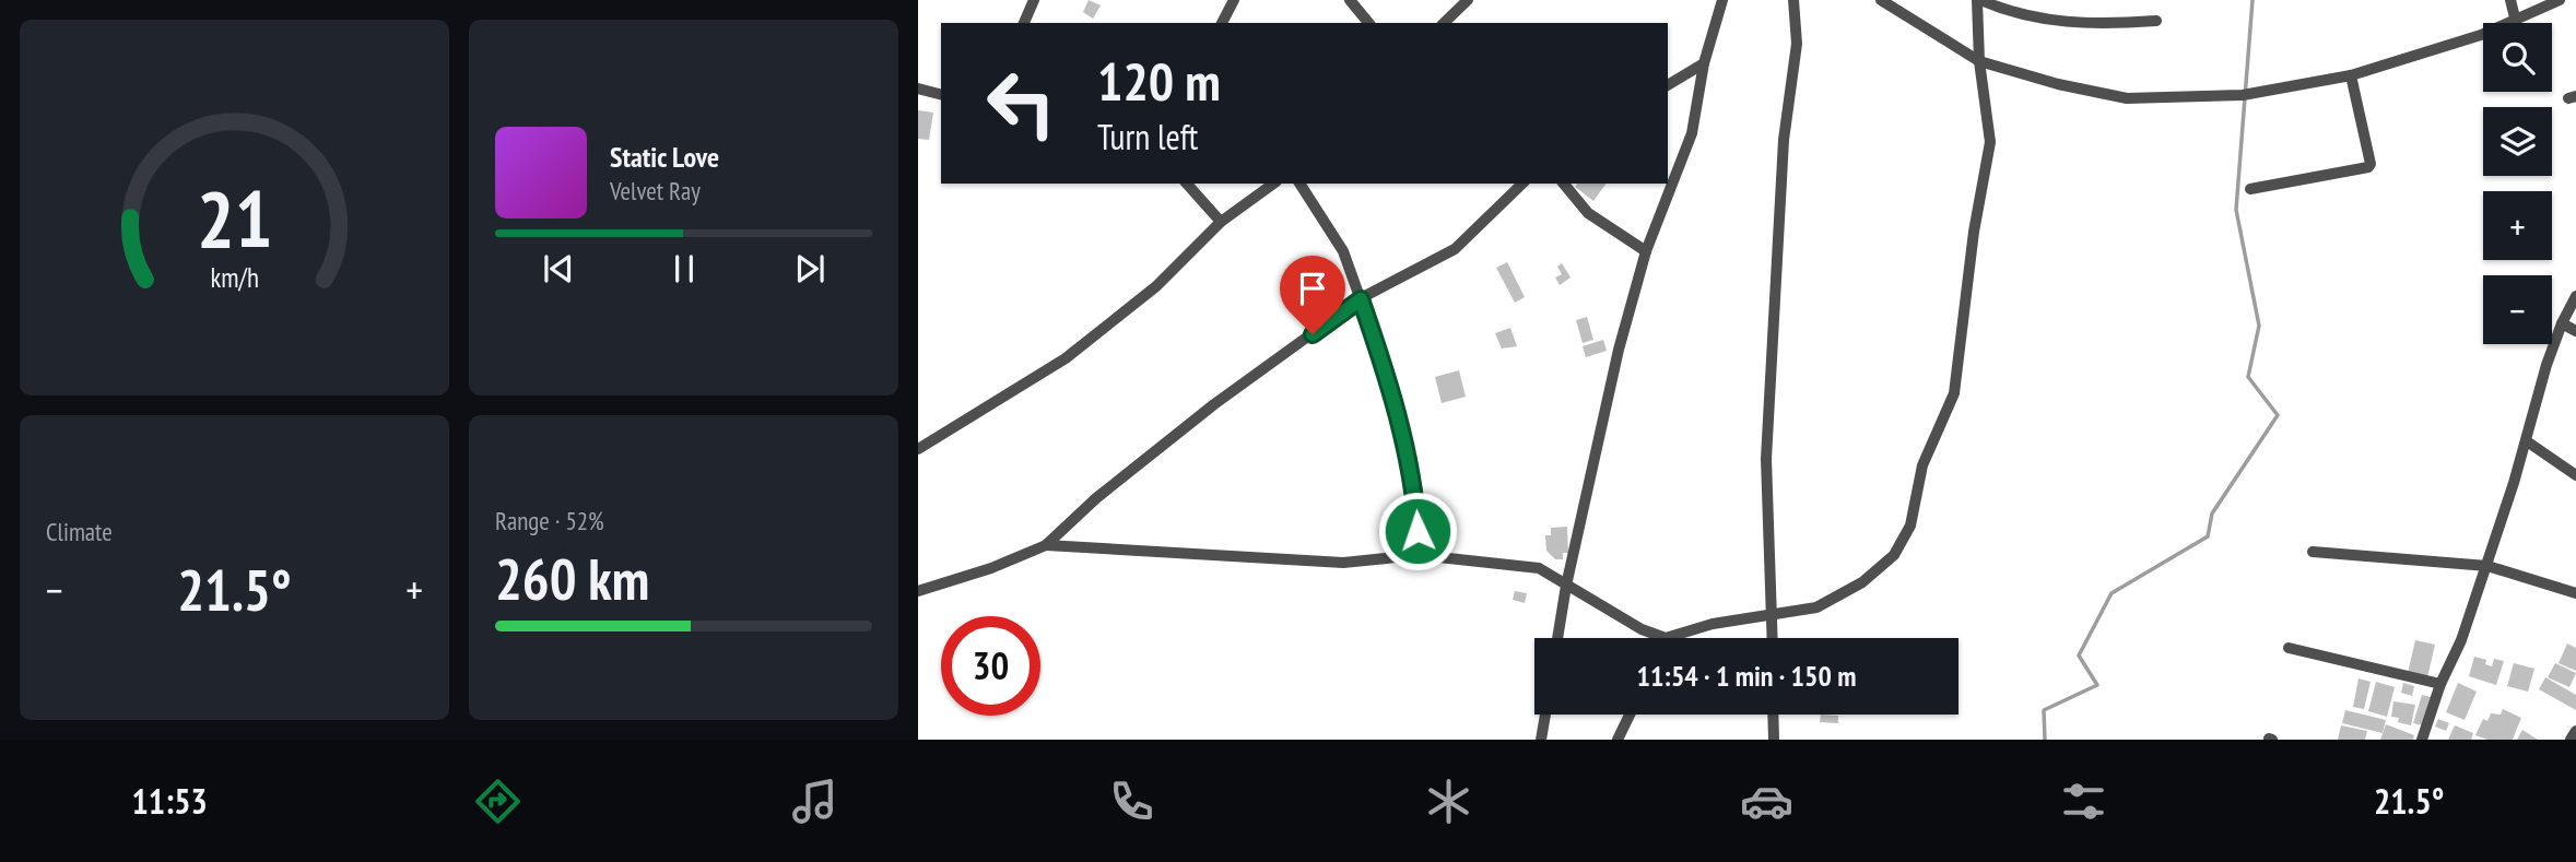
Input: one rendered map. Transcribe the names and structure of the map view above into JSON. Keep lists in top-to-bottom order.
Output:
{
  "page": {
    "map_buttons": ["+", "−"],
    "turn": ["120 m", "Turn left"],
    "song": ["Static Love", "Velvet Ray"],
    "tile": [
      "Climate",
      ["Range · 52%", "260 km"]
    ],
    "heat": ["−", "21.5°", "+"],
    "limit": "30",
    "trip": "11:54 · 1 min · 150 m",
    "tabs": ["11:53", "21.5°"],
    "gauge": ["21", "km/h"]
  }
}
